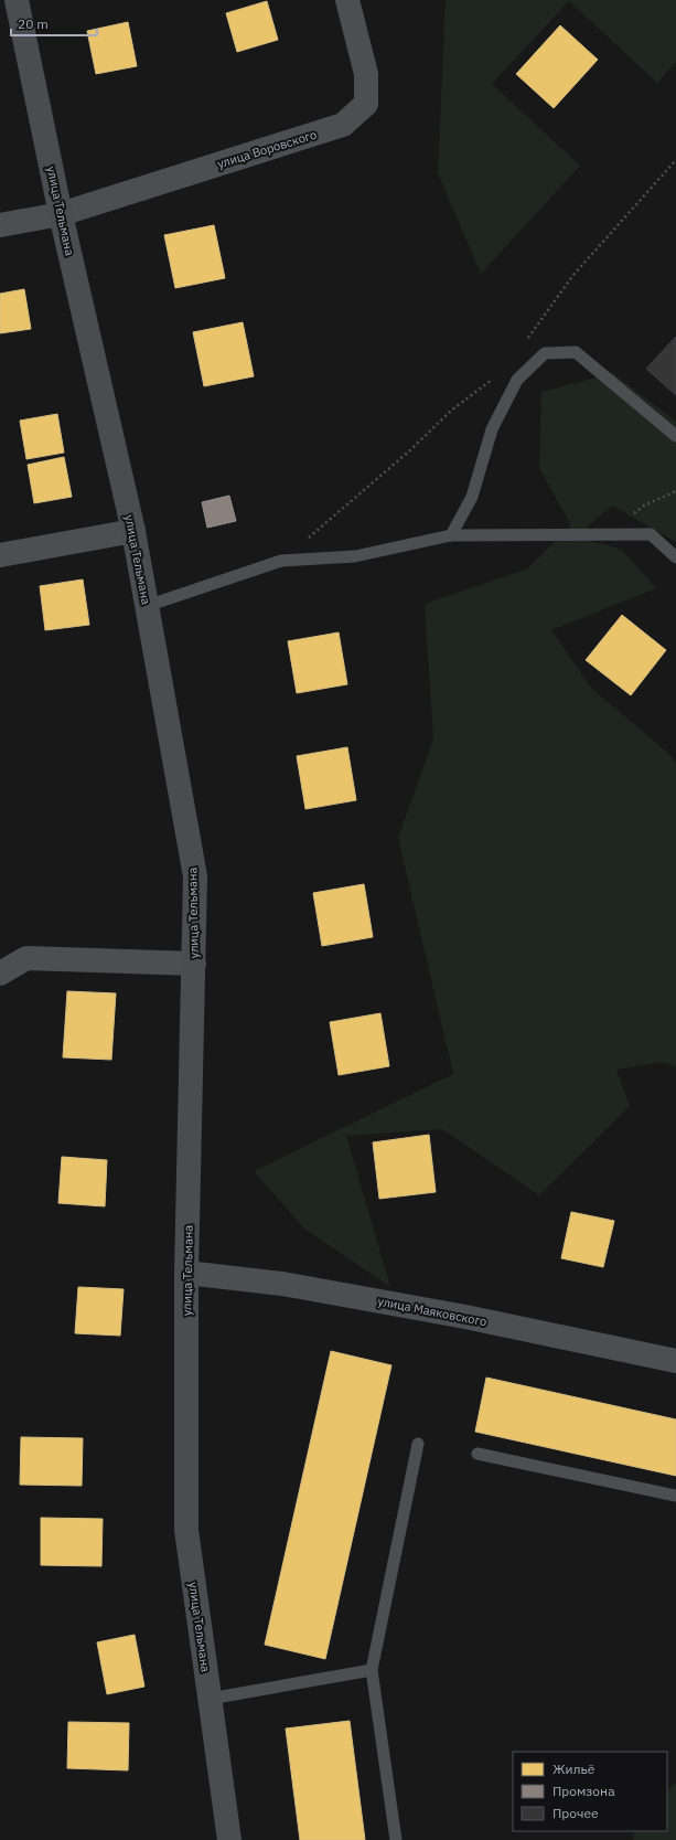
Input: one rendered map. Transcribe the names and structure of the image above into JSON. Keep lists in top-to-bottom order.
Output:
{
  "streets": {
    "street": ["улица Воровского", "улица Тельмана", "улица Маяковского"]
  },
  "crossings": [
    ["улица Воровского", "улица Тельмана"],
    ["улица Тельмана", "улица Маяковского"]
  ],
  "legend": ["Жильё", "Промзона", "Прочее"],
  "scale_bar": "20 m"
}
